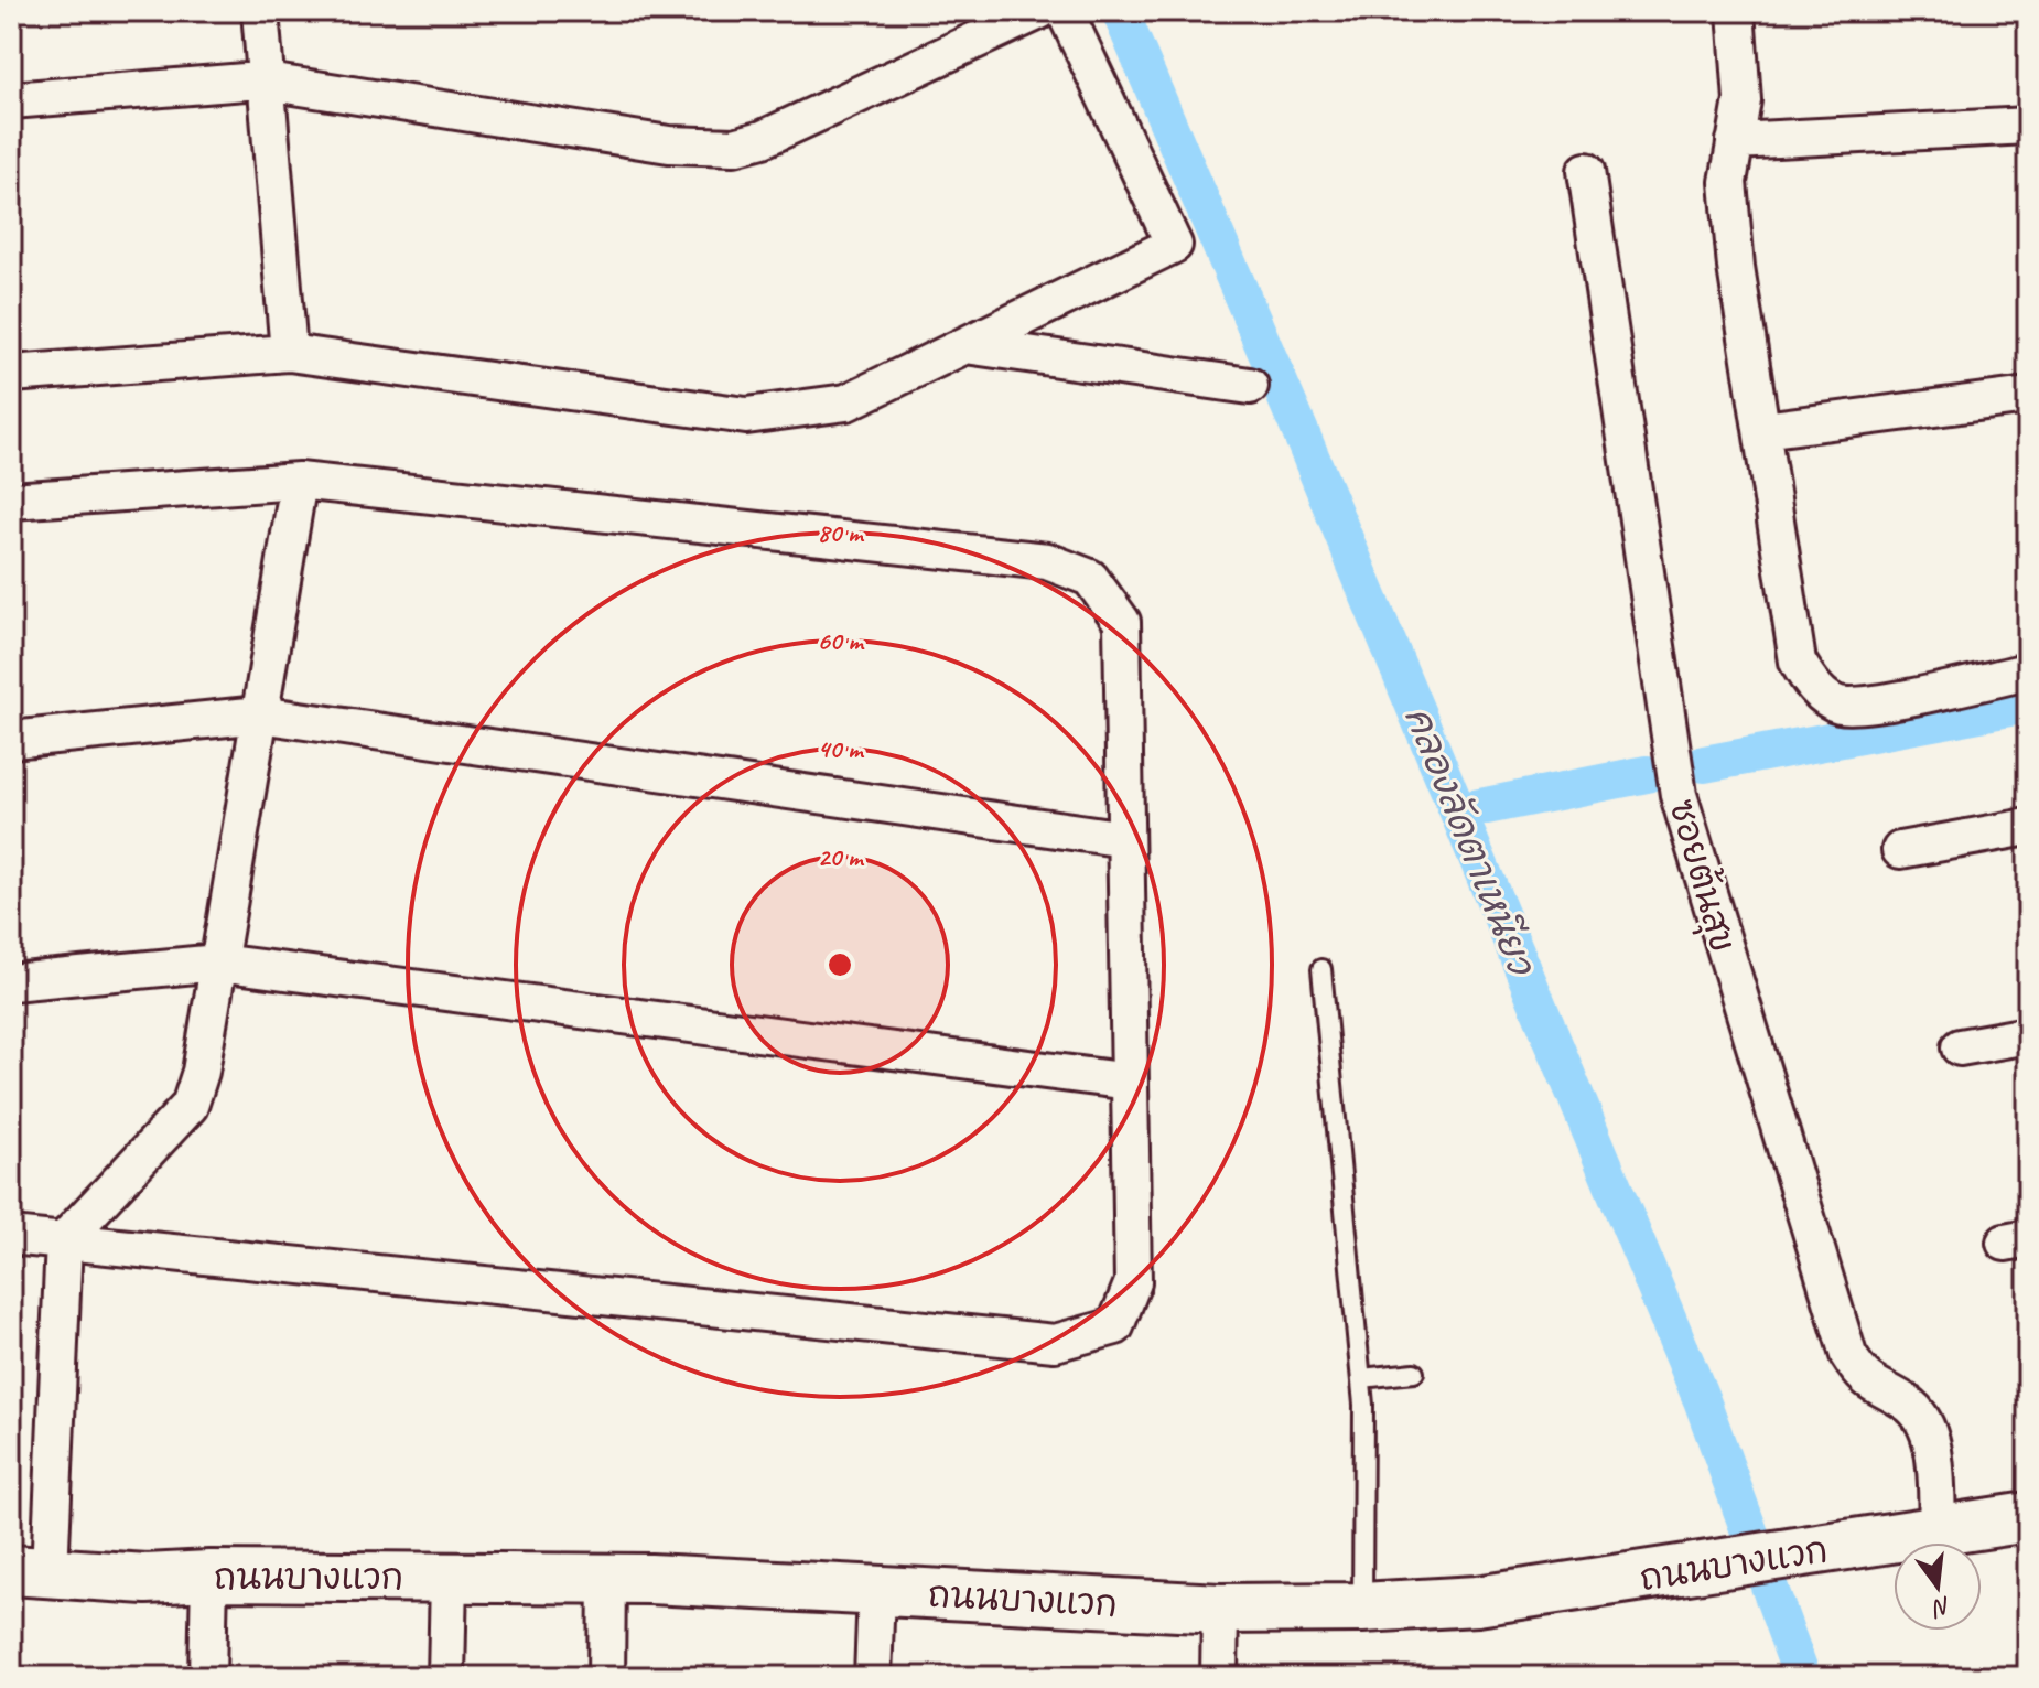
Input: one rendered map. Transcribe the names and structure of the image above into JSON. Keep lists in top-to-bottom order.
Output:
{
  "streets": {
    "main road": ["ถนนบางแวก"],
    "street": ["ซอยต้นสุข"]
  },
  "crossings": [
    ["ซอยต้นสุข", "ถนนบางแวก"]
  ],
  "water": ["คลองลัดตาเหนียว"],
  "north": "bottom",
  "rings": [
    "80 m",
    "60 m",
    "40 m",
    "20 m"
  ]
}
